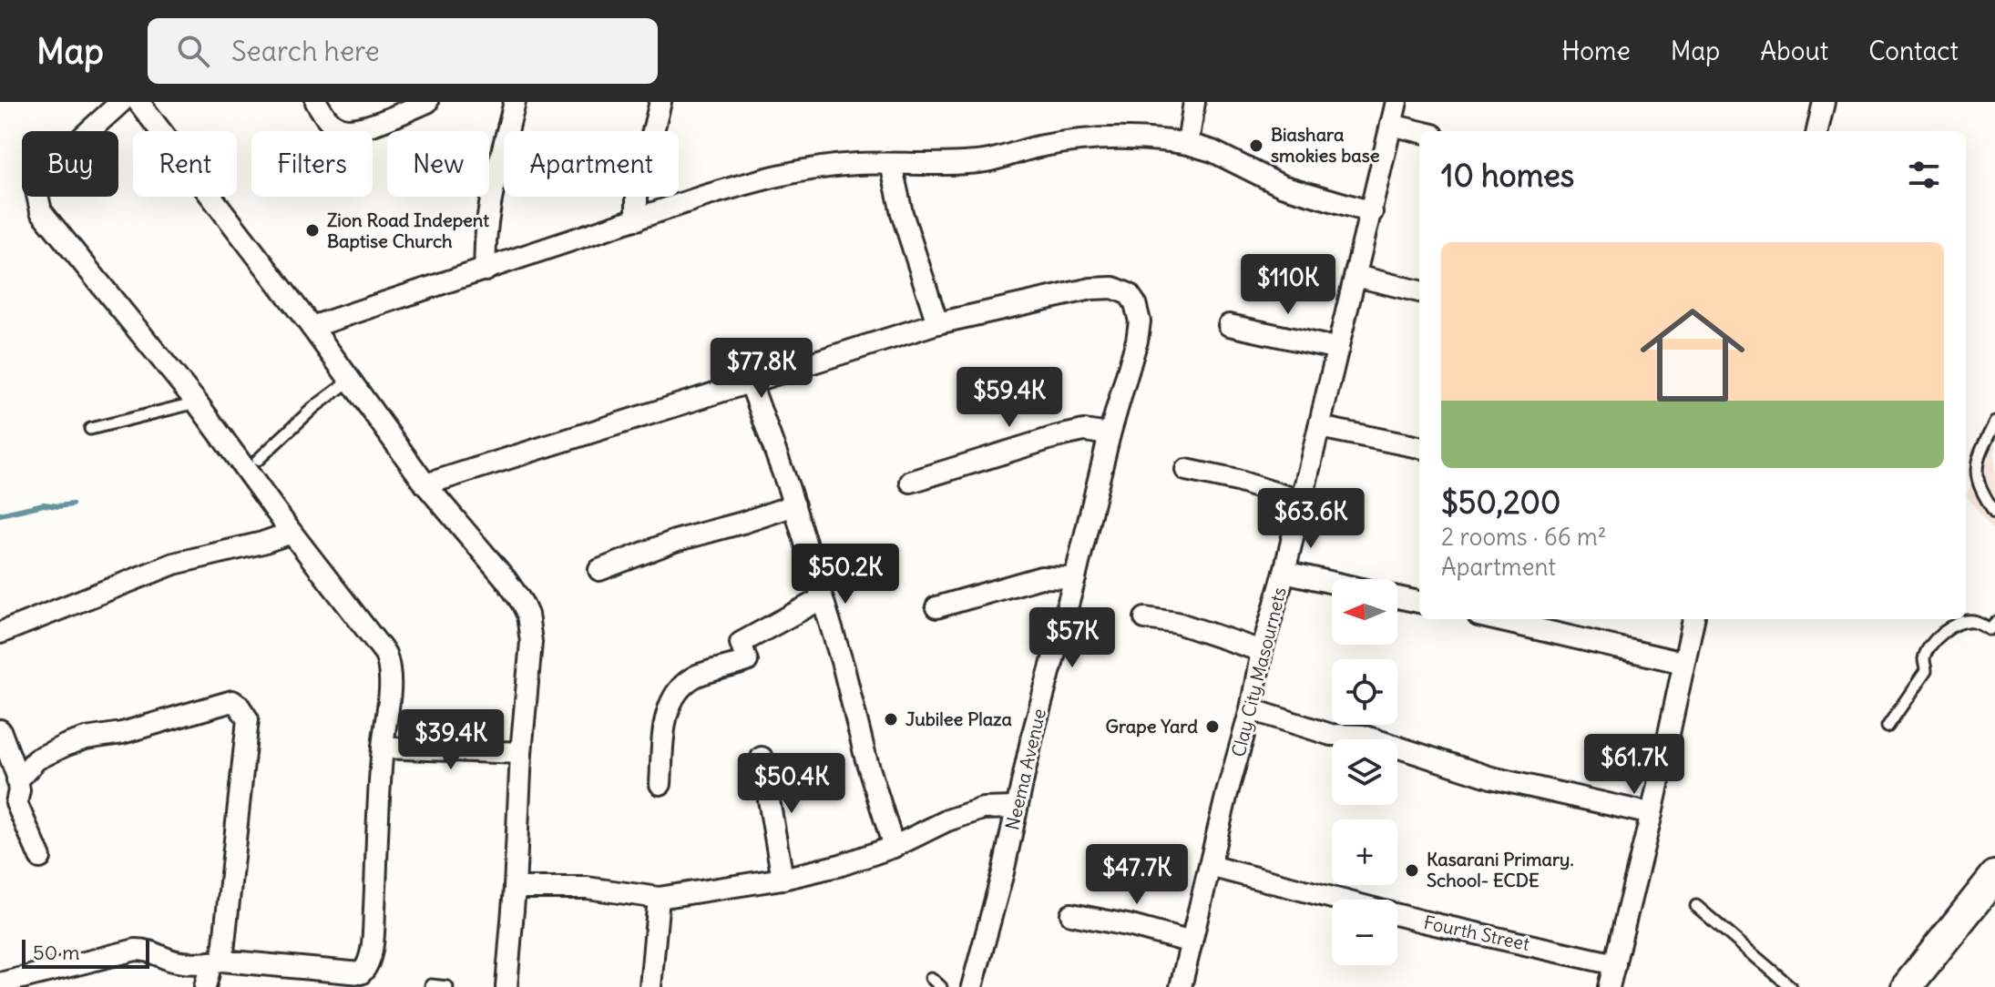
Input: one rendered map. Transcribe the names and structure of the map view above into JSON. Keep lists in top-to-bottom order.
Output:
{
  "streets": {
    "street": ["Clay City Masournets", "Neema Avenue", "Fourth Street"]
  },
  "crossings": [
    ["Clay City Masournets", "Fourth Street"]
  ],
  "places": [
    "Biashara smokies base",
    "Zion Road Indepent Baptise Church",
    "Jubilee Plaza",
    "Grape Yard",
    "Kasarani Primary. School- ECDE"
  ],
  "scale_bar": "50 m",
  "north": "left",
  "page": {
    "header": "Map",
    "search": "Search here",
    "nav": [
      "Home",
      "Map",
      "About",
      "Contact"
    ],
    "chip": [
      "Buy",
      "Rent",
      "Filters",
      "New",
      "Apartment"
    ],
    "heading": "10 homes",
    "list": [
      {
        "name": "$50,200",
        "note": "2 rooms · 66 m² · Apartment"
      }
    ],
    "price": [
      "$110K",
      "$77.8K",
      "$59.4K",
      "$63.6K",
      "$50.2K",
      "$57K",
      "$39.4K",
      "$61.7K",
      "$50.4K",
      "$47.7K"
    ],
    "map_buttons": ["+", "−"],
    "scale": "50 m"
  }
}
